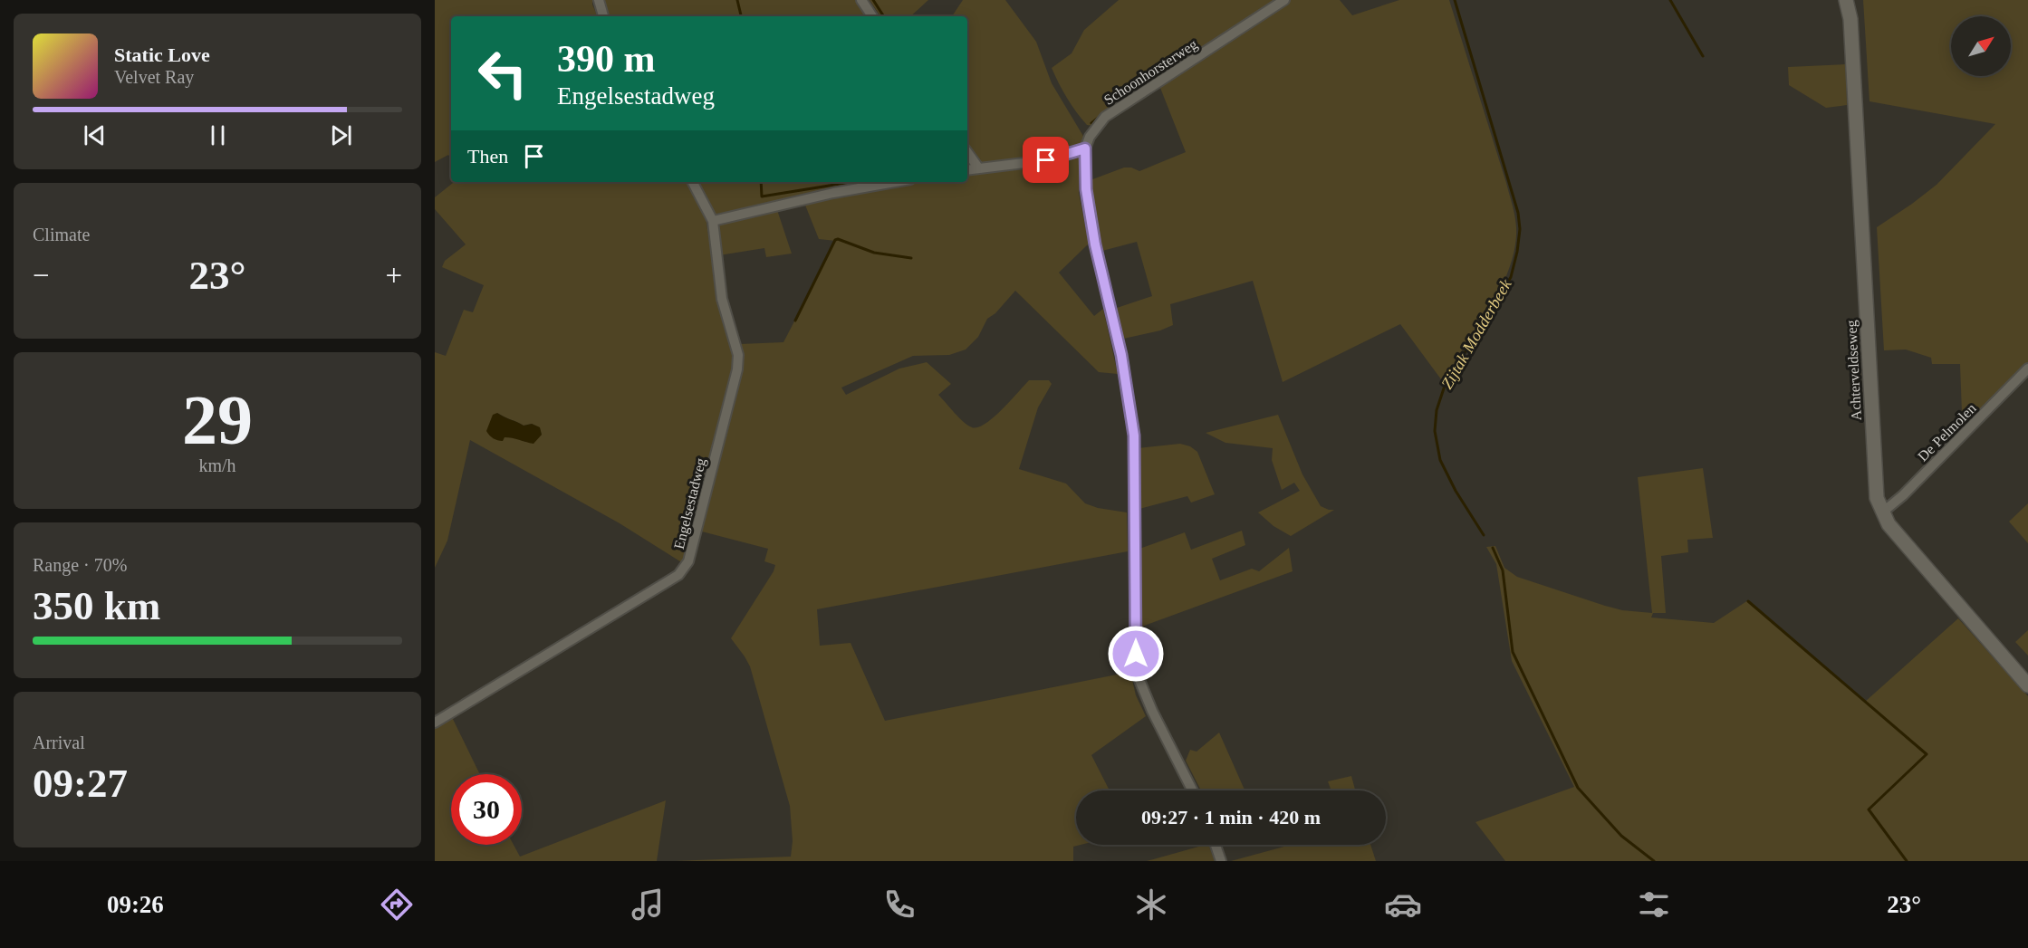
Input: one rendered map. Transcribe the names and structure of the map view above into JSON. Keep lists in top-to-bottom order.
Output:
{
  "streets": {
    "street": [
      "Schoonhorsterweg",
      "Achterveldseweg",
      "De Pelmolen",
      "Engelsestadweg"
    ]
  },
  "crossings": [
    ["Achterveldseweg", "De Pelmolen"]
  ],
  "water": ["Zijtak Modderbeek"],
  "north": "top right",
  "page": {
    "turn": ["390 m", "Engelsestadweg"],
    "song": ["Static Love", "Velvet Ray"],
    "then": "Then",
    "tile": [
      "Climate",
      ["29", "km/h"],
      ["Range · 70%", "350 km"],
      ["Arrival", "09:27"]
    ],
    "heat": ["−", "23°", "+"],
    "limit": "30",
    "trip": "09:27 · 1 min · 420 m",
    "tabs": ["09:26", "23°"]
  }
}
